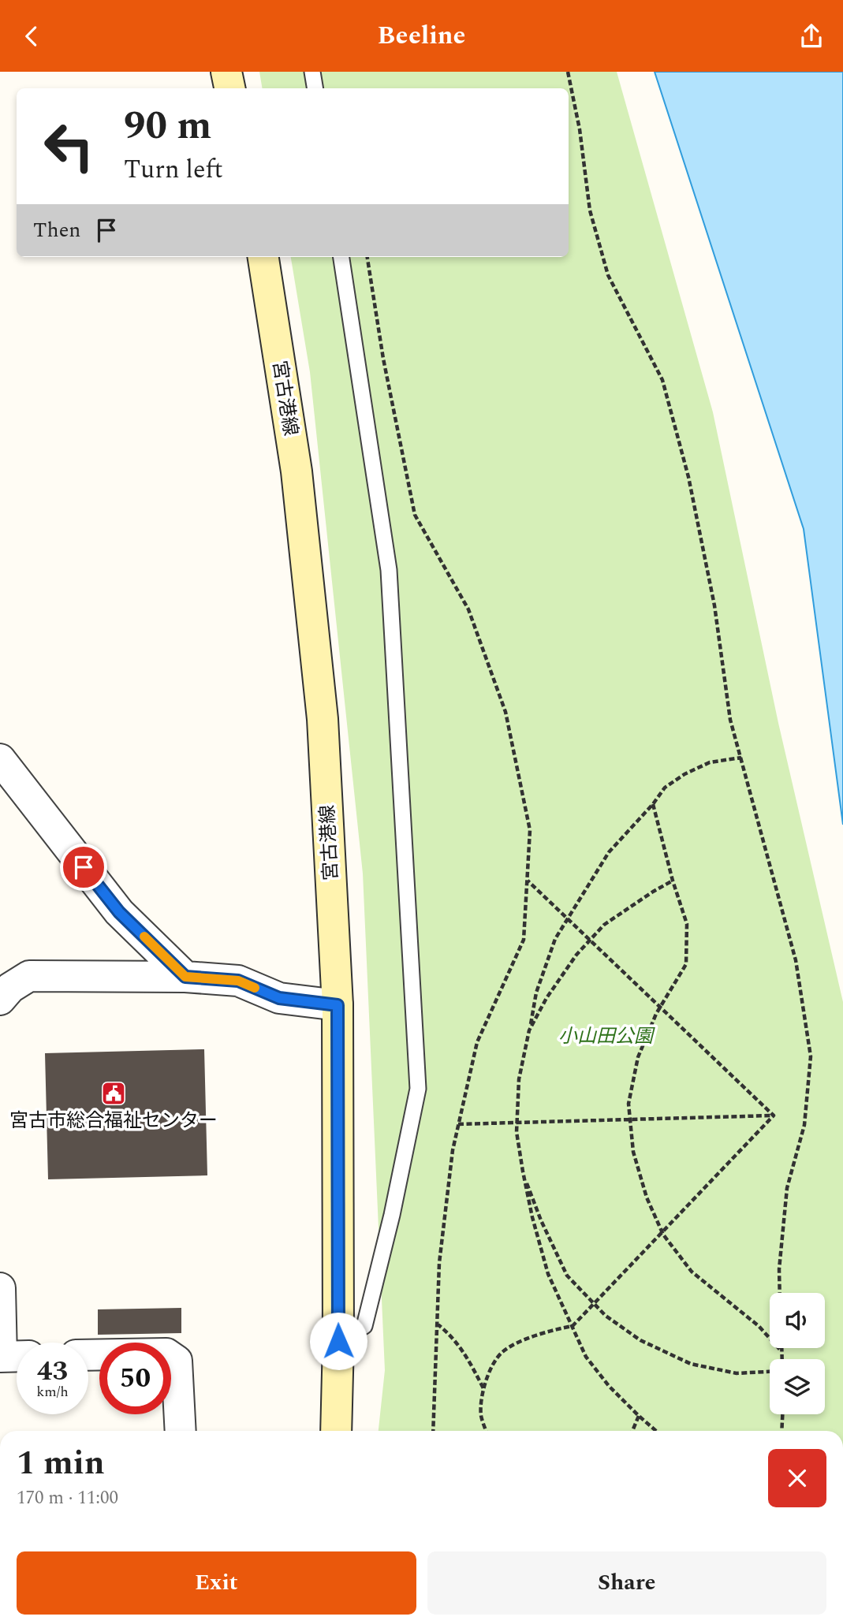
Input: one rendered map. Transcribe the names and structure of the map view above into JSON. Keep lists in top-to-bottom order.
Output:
{
  "streets": {
    "main road": ["宮古港線"]
  },
  "parks": ["小山田公園"],
  "places": {
    "public building": ["宮古市総合福祉センター"]
  },
  "page": {
    "header": "Beeline",
    "turn": ["90 m", "Turn left"],
    "then": "Then",
    "speed": "43 km/h",
    "limit": "50",
    "heading": ["1 min", "170 m · 11:00"],
    "buttons": ["Exit", "Share"]
  }
}
